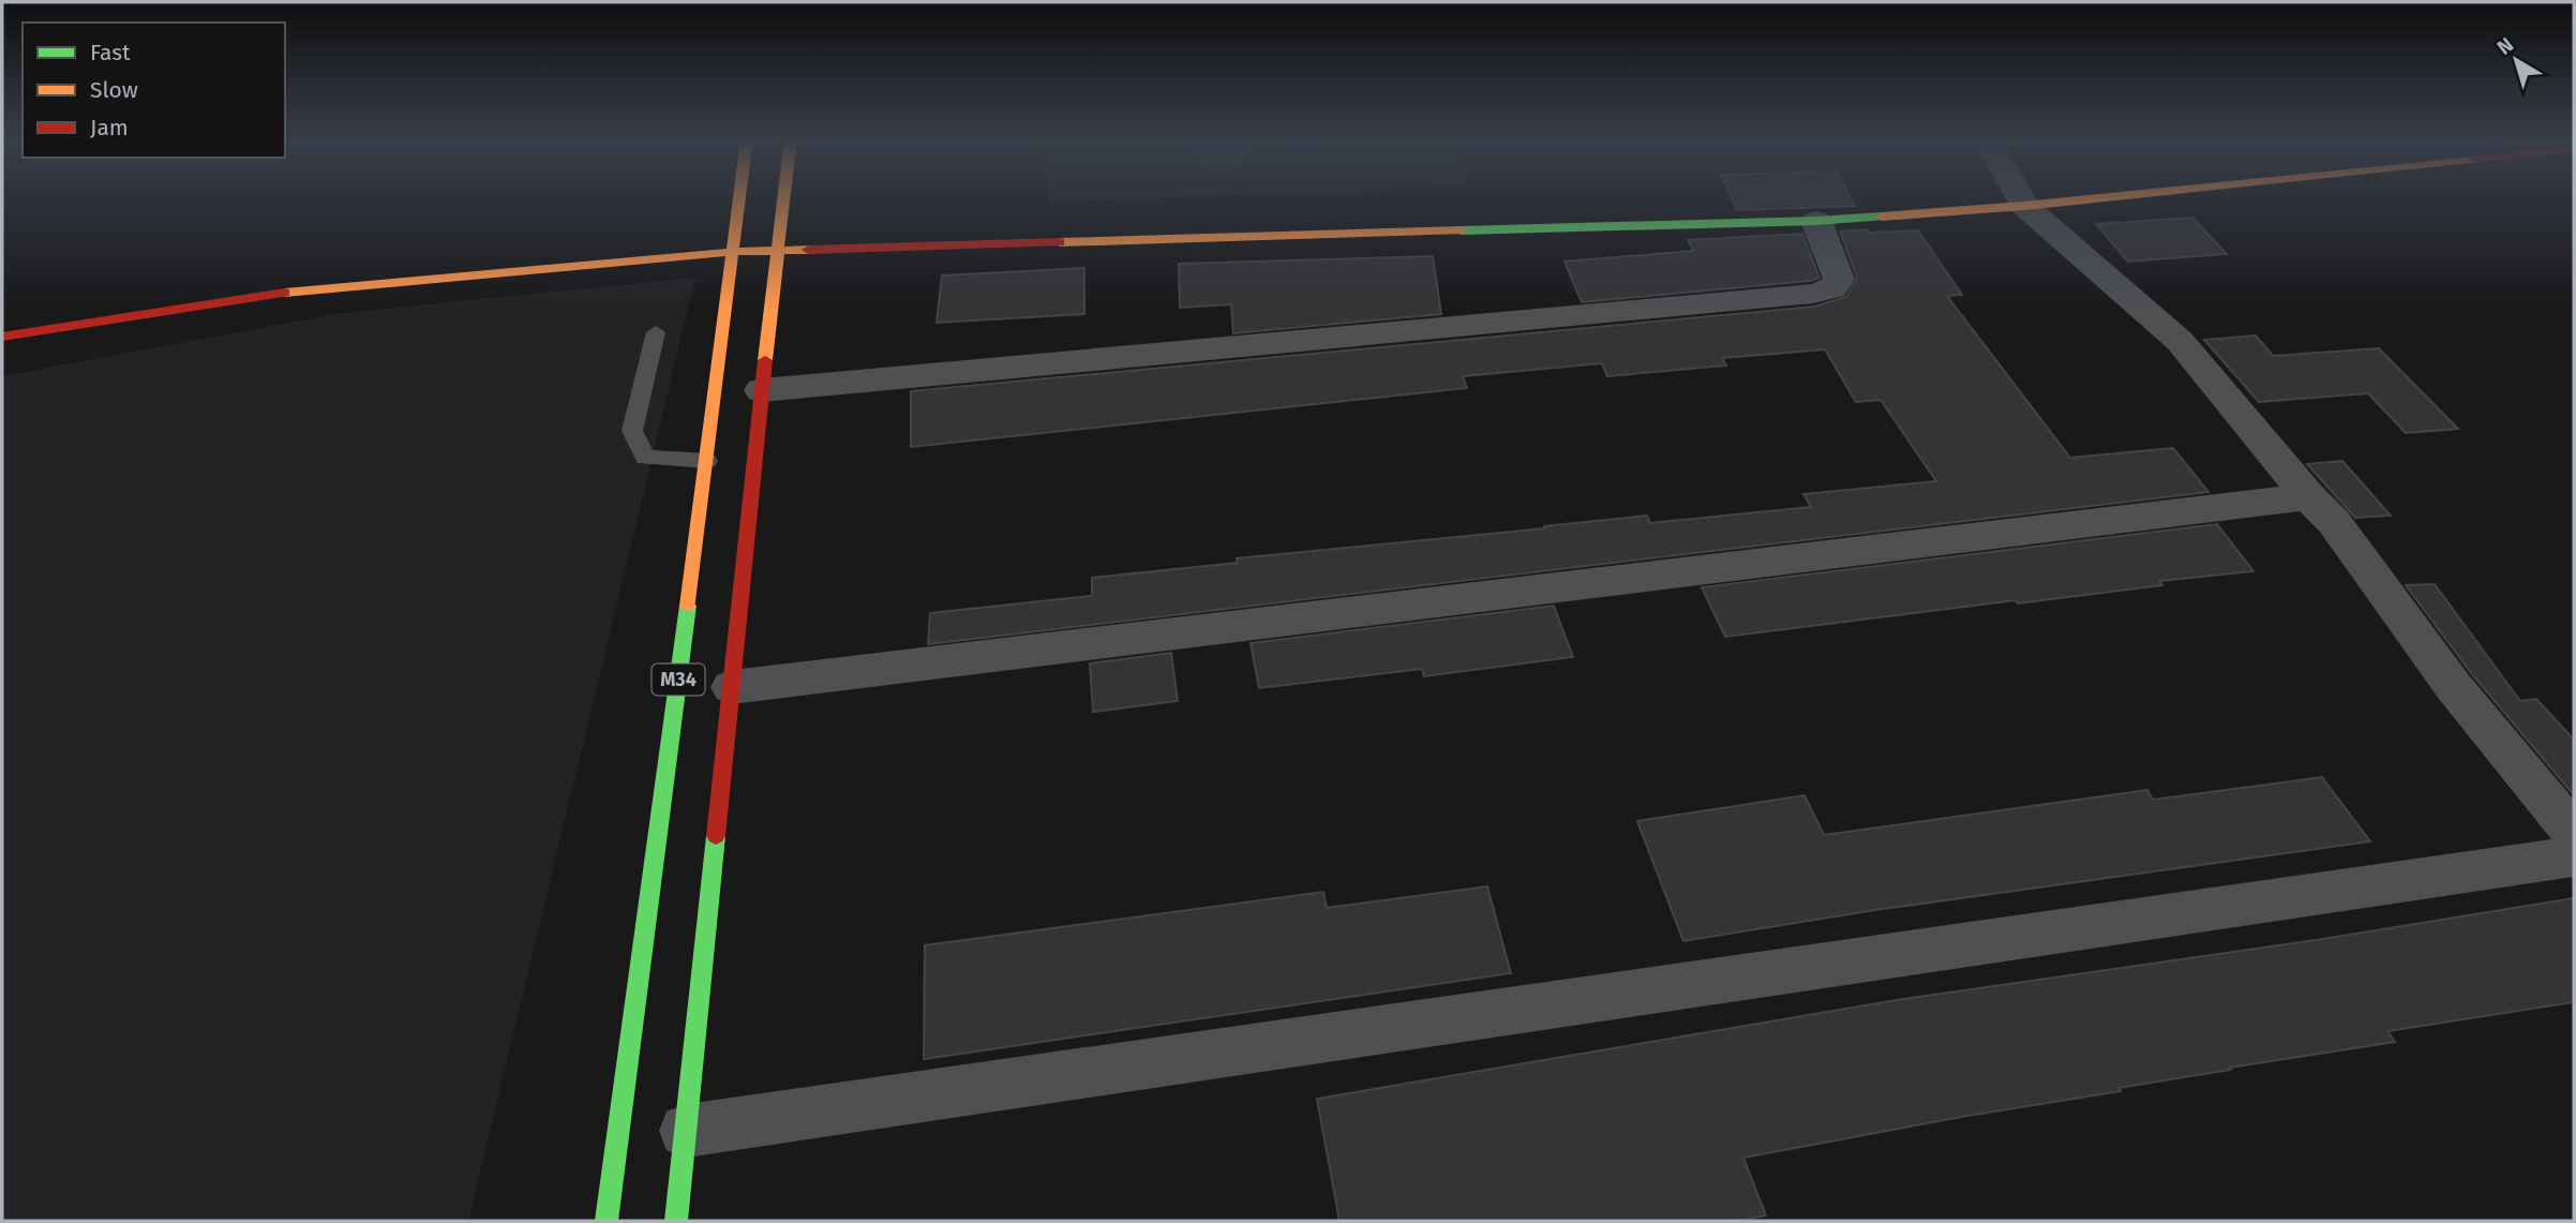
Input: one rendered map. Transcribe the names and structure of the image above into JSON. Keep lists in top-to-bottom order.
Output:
{
  "streets": {
    "street": ["M34"]
  },
  "legend": ["Fast", "Slow", "Jam"],
  "north": "top left"
}
